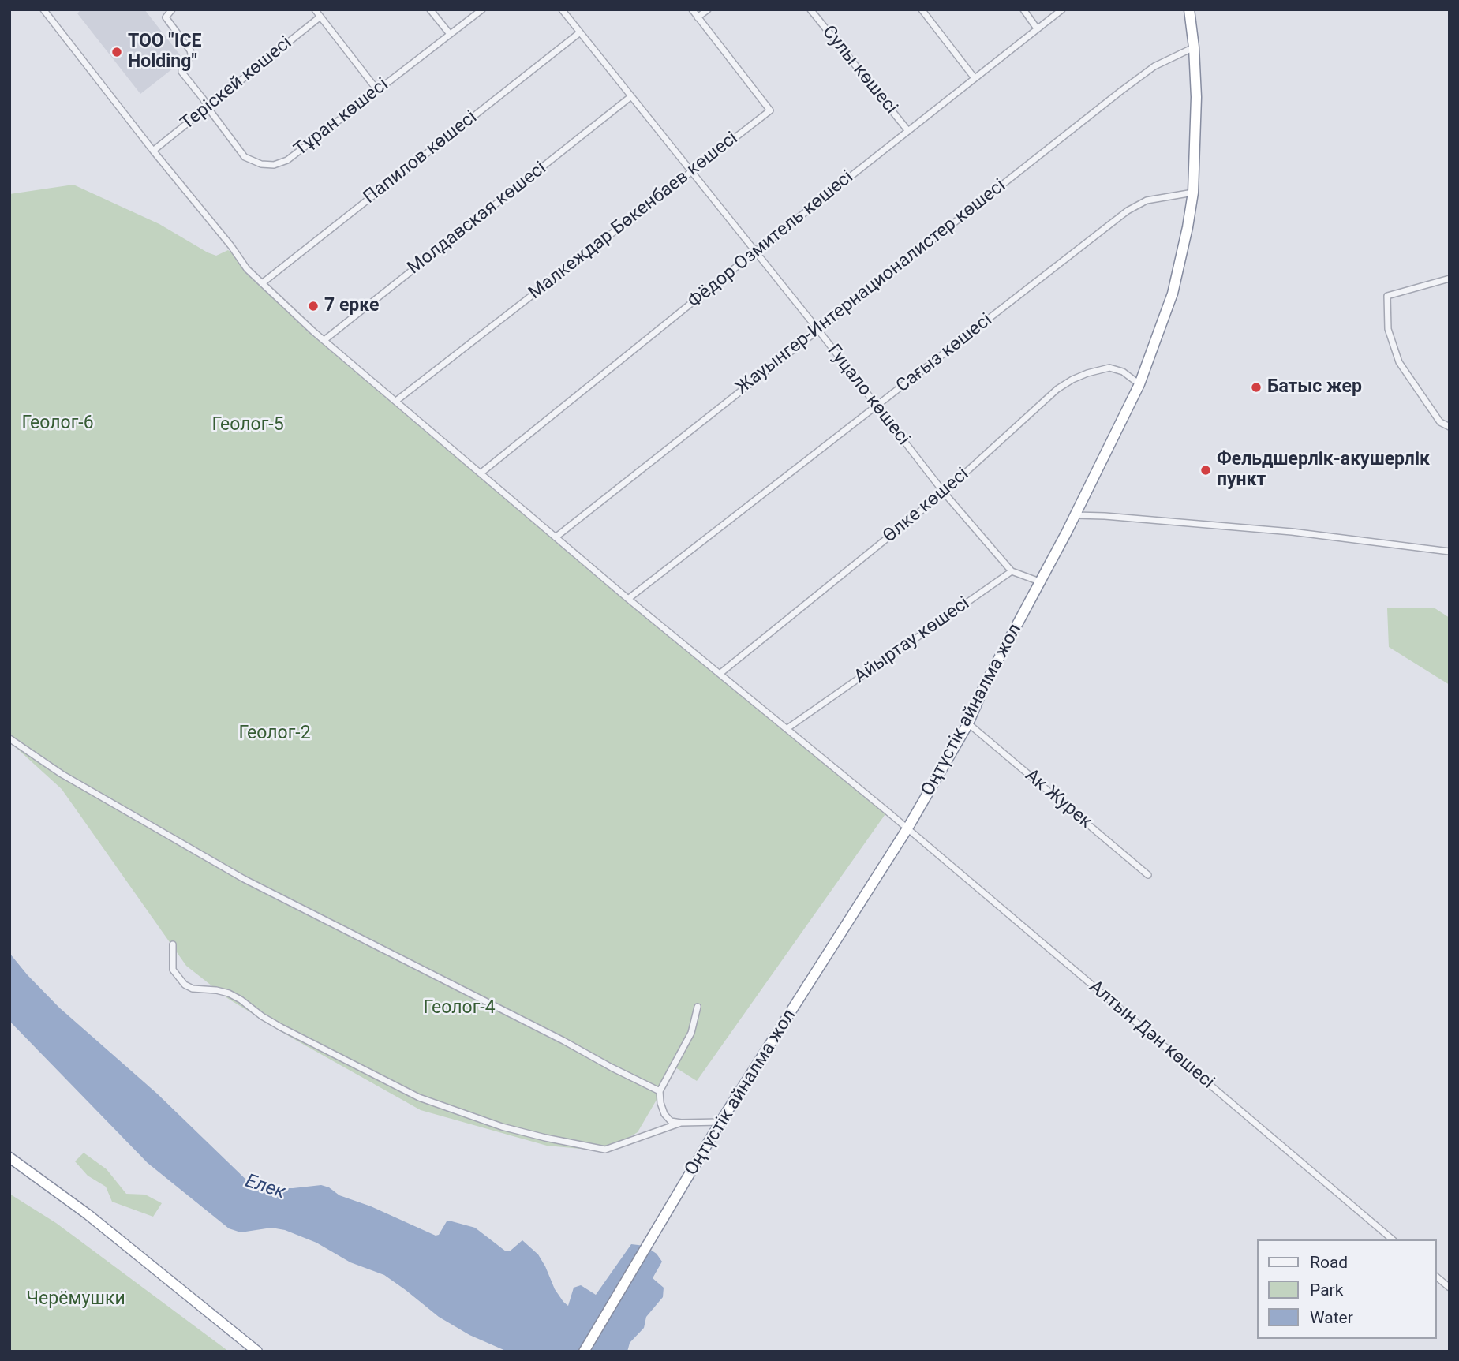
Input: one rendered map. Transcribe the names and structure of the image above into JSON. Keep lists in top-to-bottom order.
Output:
{
  "streets": {
    "highway": ["Оңтүстік айналма жол"],
    "street": [
      "Сулы көшесі",
      "Теріскей көшесі",
      "Тұран көшесі",
      "Папилов көшесі",
      "Малкеждар Бөкенбаев көшесі",
      "Молдавская көшесі",
      "Фёдор Озмитель көшесі",
      "Жауынгер-Интернационалистер көшесі",
      "Сағыз көшесі",
      "Гуцало көшесі",
      "Өлке көшесі",
      "Айыртау көшесі",
      "Ак Журек",
      "Алтын Дән көшесі"
    ]
  },
  "crossings": [
    ["Сулы көшесі", "Фёдор Озмитель көшесі"],
    ["Теріскей көшесі", "Тұран көшесі"],
    ["Теріскей көшесі", "Алтын Дән көшесі"],
    ["Папилов көшесі", "Гуцало көшесі"],
    ["Папилов көшесі", "Алтын Дән көшесі"],
    ["Малкеждар Бөкенбаев көшесі", "Гуцало көшесі"],
    ["Малкеждар Бөкенбаев көшесі", "Алтын Дән көшесі"],
    ["Молдавская көшесі", "Гуцало көшесі"],
    ["Молдавская көшесі", "Алтын Дән көшесі"],
    ["Фёдор Озмитель көшесі", "Гуцало көшесі"],
    ["Фёдор Озмитель көшесі", "Алтын Дән көшесі"],
    ["Жауынгер-Интернационалистер көшесі", "Гуцало көшесі"],
    ["Жауынгер-Интернационалистер көшесі", "Оңтүстік айналма жол"],
    ["Жауынгер-Интернационалистер көшесі", "Алтын Дән көшесі"],
    ["Сағыз көшесі", "Гуцало көшесі"],
    ["Сағыз көшесі", "Оңтүстік айналма жол"],
    ["Сағыз көшесі", "Алтын Дән көшесі"],
    ["Гуцало көшесі", "Өлке көшесі"],
    ["Гуцало көшесі", "Айыртау көшесі"],
    ["Өлке көшесі", "Оңтүстік айналма жол"],
    ["Өлке көшесі", "Алтын Дән көшесі"],
    ["Айыртау көшесі", "Алтын Дән көшесі"],
    ["Оңтүстік айналма жол", "Ак Журек"],
    ["Оңтүстік айналма жол", "Алтын Дән көшесі"]
  ],
  "water": ["Елек"],
  "parks": [
    "Геолог-6",
    "Геолог-5",
    "Геолог-2",
    "Геолог-4",
    "Черёмушки"
  ],
  "places": [
    "ТОО \"ICE Holding\"",
    "7 ерке",
    "Батыс жер",
    "Фельдшерлік-акушерлік пункт"
  ],
  "legend": ["Road", "Park", "Water"]
}
